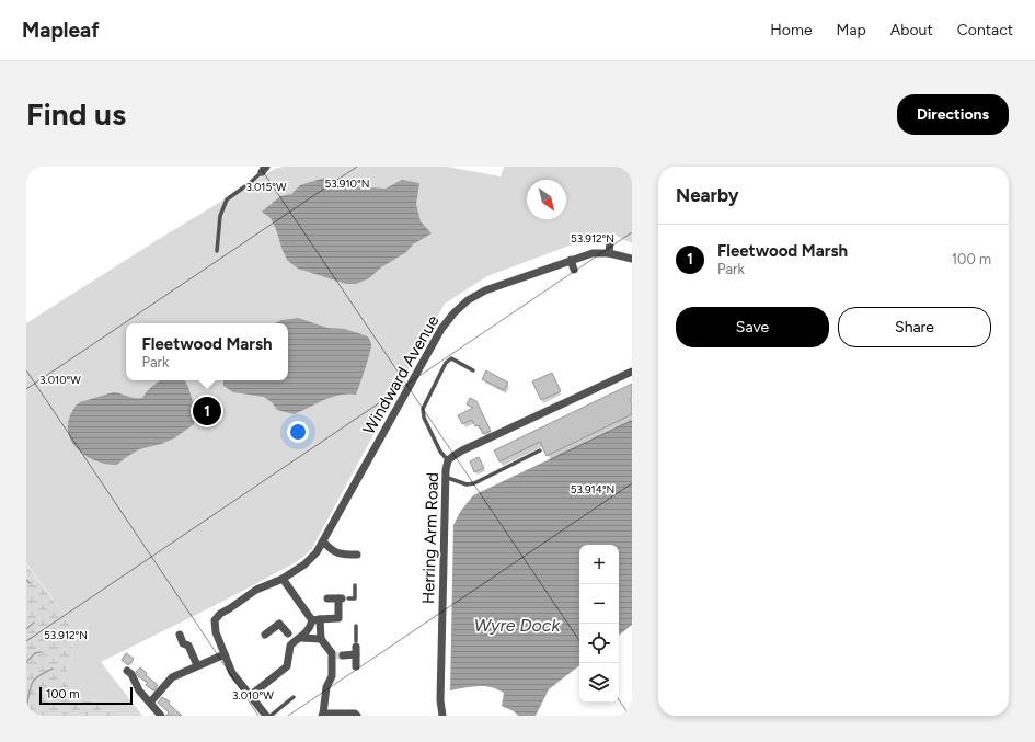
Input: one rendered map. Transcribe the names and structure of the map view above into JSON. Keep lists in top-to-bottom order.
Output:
{
  "streets": {
    "street": ["Windward Avenue", "Herring Arm Road"]
  },
  "water": ["Wyre Dock"],
  "scale_bar": "100 m",
  "north": "bottom right",
  "page": {
    "header": "Mapleaf",
    "nav": [
      "Home",
      "Map",
      "About",
      "Contact"
    ],
    "buttons": [
      "Directions",
      ["Save", "Share"]
    ],
    "title": "Find us",
    "heading": "Nearby",
    "list": [
      {
        "mark": "1",
        "name": "Fleetwood Marsh",
        "note": "Park",
        "value": "100 m"
      }
    ],
    "popup": ["Fleetwood Marsh", "Park"],
    "pins": "1",
    "map_buttons": ["+", "−"],
    "scale": "100 m"
  },
  "coordinates": [
    "53.910°N",
    "3.015°W",
    "53.912°N",
    "3.010°W",
    "53.914°N"
  ]
}
